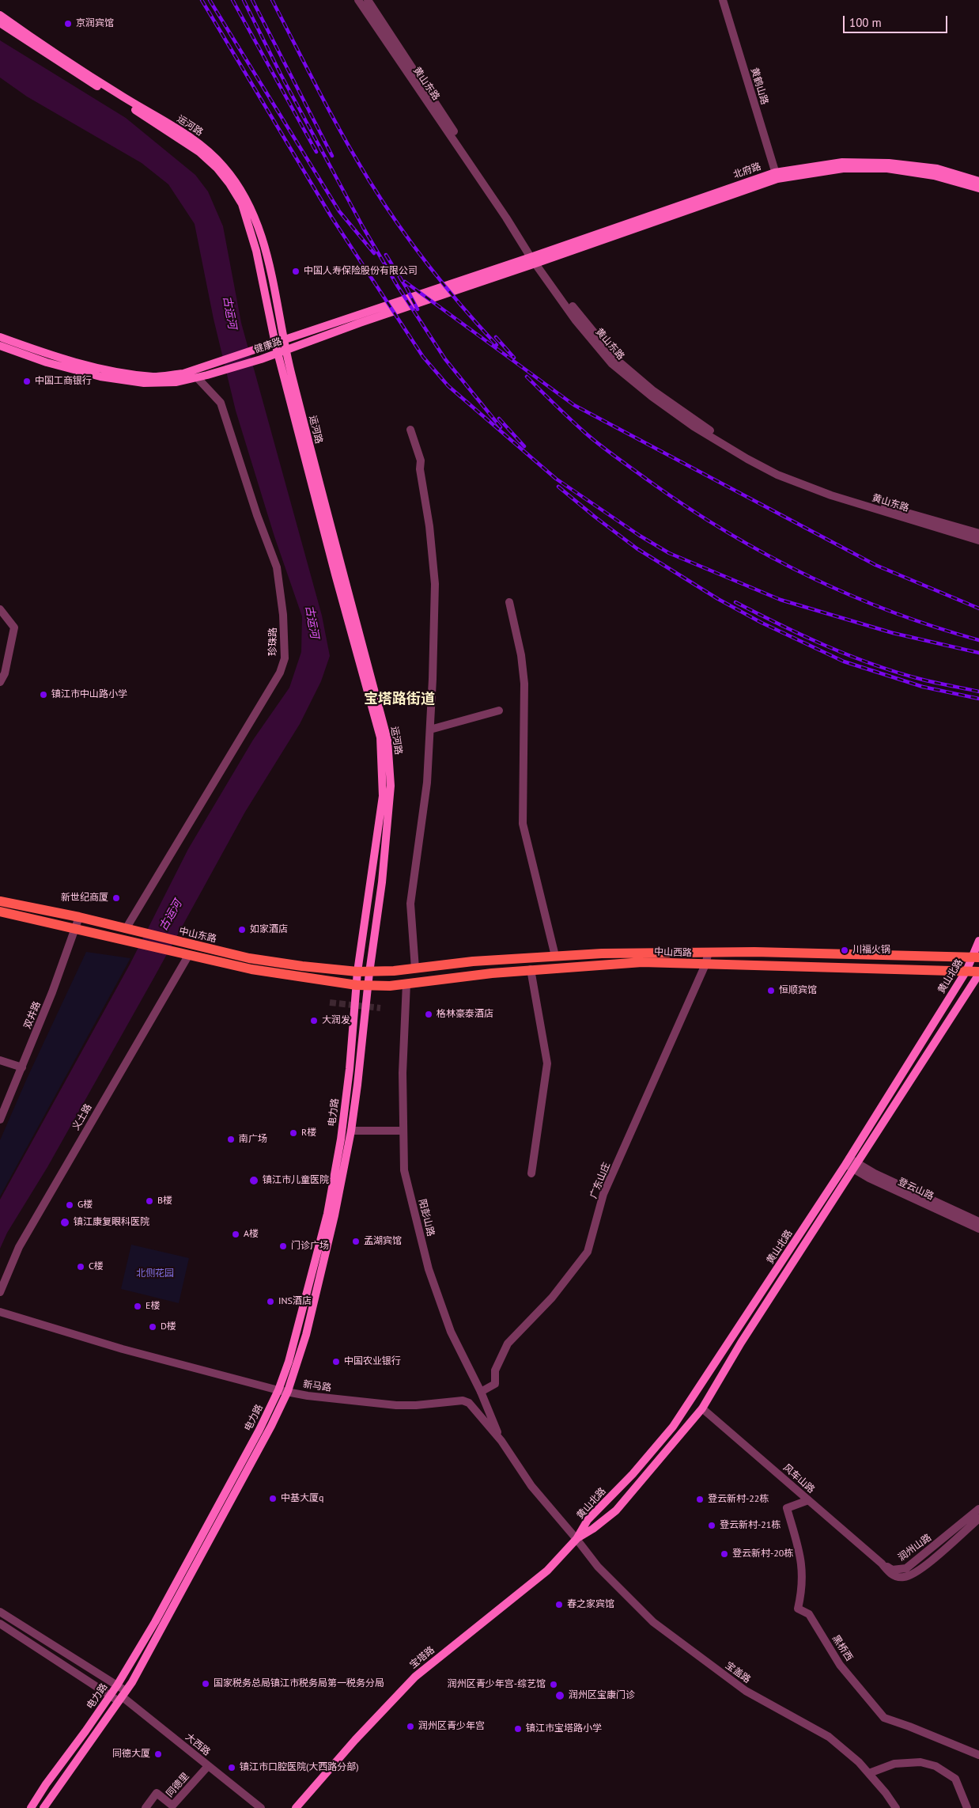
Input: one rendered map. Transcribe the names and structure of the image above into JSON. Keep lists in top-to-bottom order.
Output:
{
  "streets": {
    "main road": [
      "运河路",
      "北府路",
      "健康路",
      "中山东路",
      "中山西路",
      "黄山北路",
      "电力路",
      "宝塔路"
    ],
    "street": [
      "黄山东路",
      "黄鹤山路",
      "珍珠路",
      "双井路",
      "义土路",
      "广东山庄",
      "登云山路",
      "阳彭山路",
      "新马路",
      "风车山路",
      "润州山路",
      "黑桥西",
      "宝盖路",
      "大西路",
      "同德里"
    ]
  },
  "crossings": [
    ["黄山东路", "北府路"],
    ["黄山东路", "健康路"],
    ["黄鹤山路", "北府路"],
    ["运河路", "健康路"],
    ["运河路", "中山东路"],
    ["运河路", "中山西路"],
    ["运河路", "电力路"],
    ["北府路", "健康路"],
    ["健康路", "珍珠路"],
    ["珍珠路", "中山东路"],
    ["中山东路", "中山西路"],
    ["中山东路", "双井路"],
    ["中山西路", "黄山北路"],
    ["中山西路", "电力路"],
    ["中山西路", "广东山庄"],
    ["中山西路", "阳彭山路"],
    ["黄山北路", "登云山路"],
    ["黄山北路", "新马路"],
    ["黄山北路", "风车山路"],
    ["黄山北路", "宝塔路"],
    ["黄山北路", "宝盖路"],
    ["电力路", "新马路"],
    ["电力路", "大西路"],
    ["广东山庄", "阳彭山路"],
    ["阳彭山路", "新马路"],
    ["新马路", "宝塔路"],
    ["新马路", "宝盖路"],
    ["风车山路", "润州山路"],
    ["风车山路", "黑桥西"],
    ["宝塔路", "宝盖路"],
    ["大西路", "同德里"]
  ],
  "districts": ["宝塔路街道"],
  "water": ["古运河"],
  "parks": ["北侧花园"],
  "places": [
    "京润宾馆",
    "中国人寿保险股份有限公司",
    "中国工商银行",
    "镇江市中山路小学",
    "新世纪商厦",
    "如家酒店",
    "川福火锅",
    "恒顺宾馆",
    "格林豪泰酒店",
    "大润发",
    "R楼",
    "南广场",
    "镇江市儿童医院",
    "B楼",
    "G楼",
    "镇江康复眼科医院",
    "A楼",
    "孟湖宾馆",
    "门诊广场",
    "C楼",
    "INS酒店",
    "E楼",
    "D楼",
    "中国农业银行",
    "中基大厦q",
    "登云新村-22栋",
    "登云新村-21栋",
    "登云新村-20栋",
    "春之家宾馆",
    "国家税务总局镇江市税务局第一税务分局",
    "润州区青少年宫-综艺馆",
    "润州区宝康门诊",
    "润州区青少年宫",
    "镇江市宝塔路小学",
    "同德大厦",
    "镇江市口腔医院(大西路分部)"
  ],
  "scale_bar": "100 m"
}
